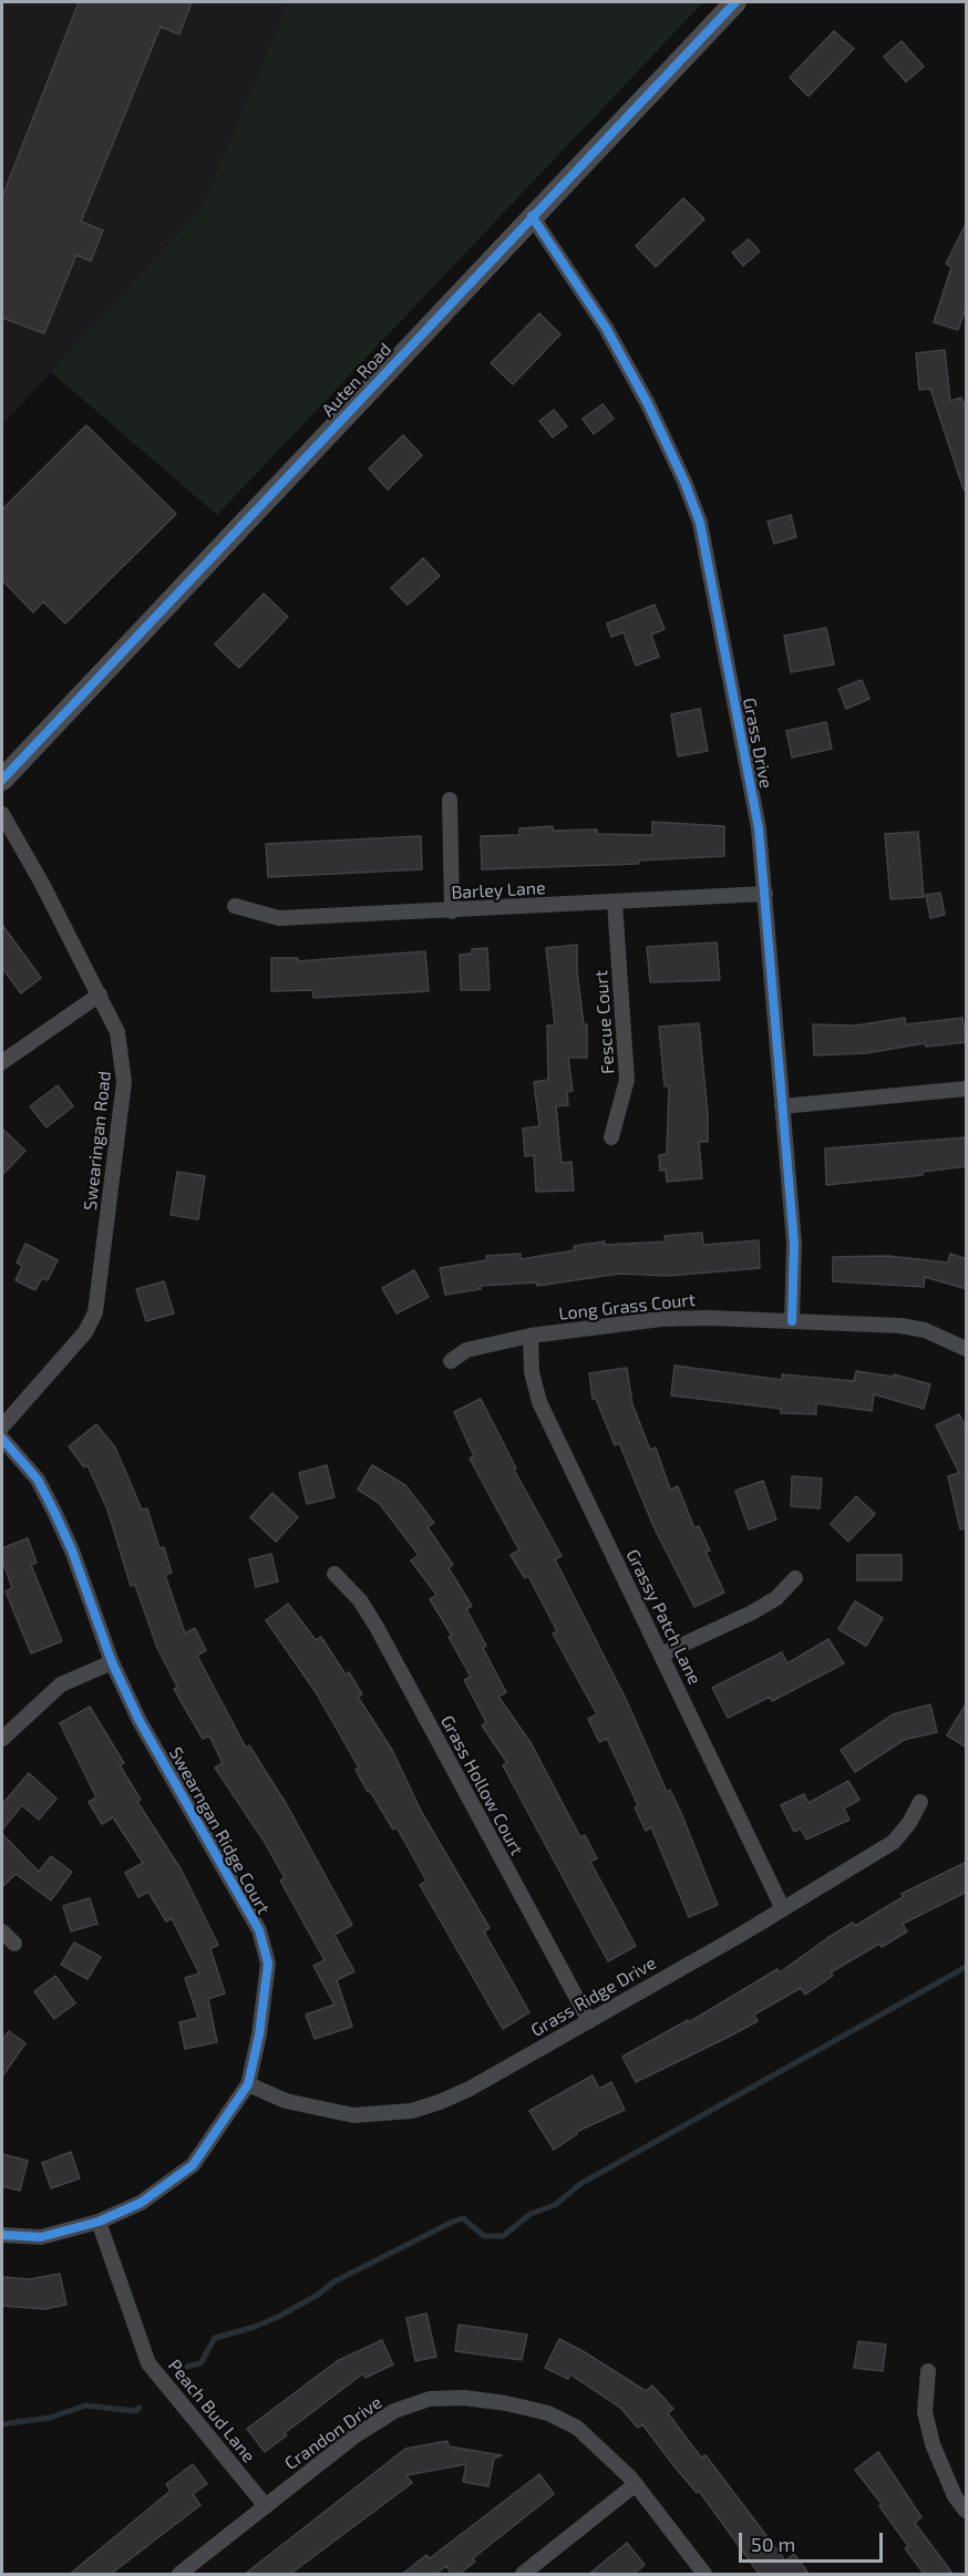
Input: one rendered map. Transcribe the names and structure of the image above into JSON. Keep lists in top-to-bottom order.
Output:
{
  "streets": {
    "street": [
      "Auten Road",
      "Grass Drive",
      "Barley Lane",
      "Fescue Court",
      "Swearingan Road",
      "Long Grass Court",
      "Grassy Patch Lane",
      "Grass Hollow Court",
      "Swearngan Ridge Court",
      "Grass Ridge Drive",
      "Peach Bud Lane",
      "Crandon Drive"
    ]
  },
  "crossings": [
    ["Auten Road", "Grass Drive"],
    ["Grass Drive", "Barley Lane"],
    ["Grass Drive", "Long Grass Court"],
    ["Barley Lane", "Fescue Court"],
    ["Long Grass Court", "Grassy Patch Lane"],
    ["Grassy Patch Lane", "Grass Ridge Drive"],
    ["Grass Hollow Court", "Grass Ridge Drive"],
    ["Swearngan Ridge Court", "Grass Ridge Drive"],
    ["Swearngan Ridge Court", "Peach Bud Lane"],
    ["Peach Bud Lane", "Crandon Drive"]
  ],
  "scale_bar": "50 m"
}
